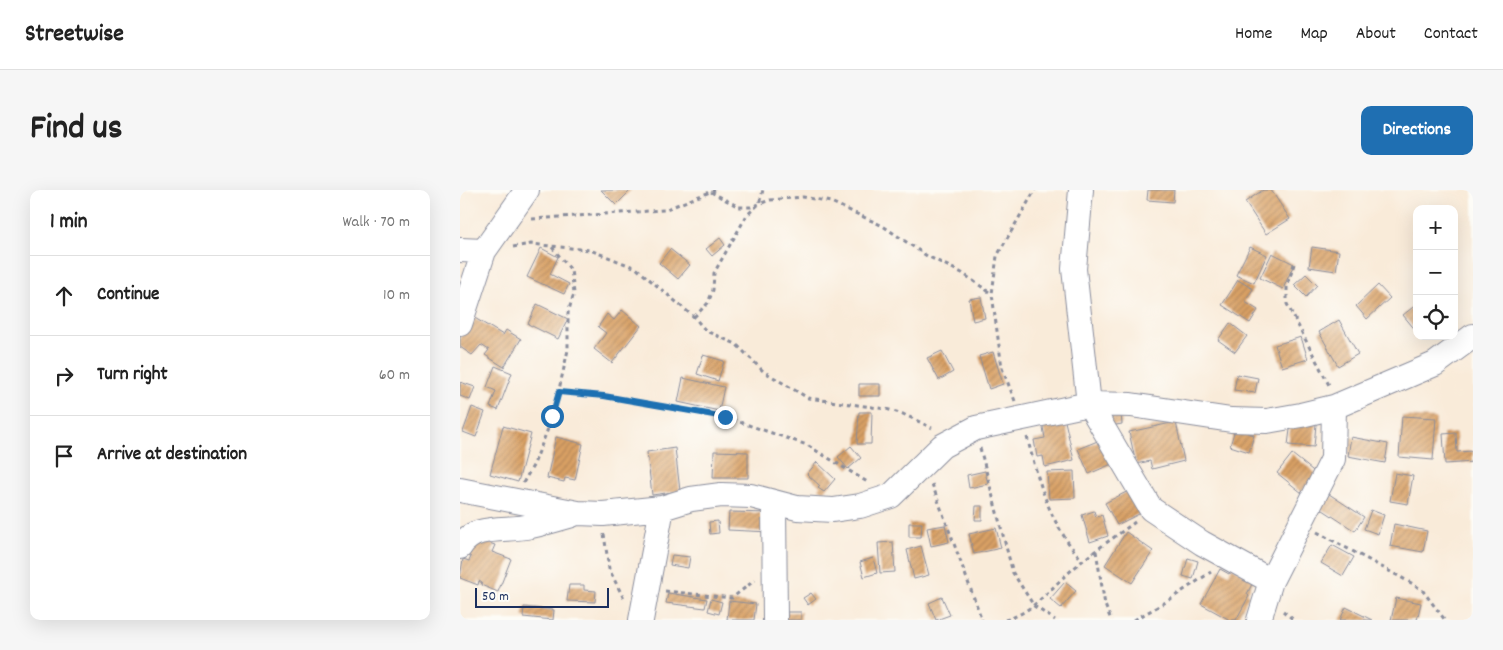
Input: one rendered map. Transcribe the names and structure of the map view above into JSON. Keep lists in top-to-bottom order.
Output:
{
  "scale_bar": "50 m",
  "page": {
    "header": "Streetwise",
    "nav": [
      "Home",
      "Map",
      "About",
      "Contact"
    ],
    "title": "Find us",
    "buttons": "Directions",
    "heading": ["1 min", "Walk · 70 m"],
    "map_buttons": ["+", "−"],
    "list": [
      ["Continue", "10 m"],
      ["Turn right", "60 m"],
      "Arrive at destination"
    ],
    "scale": "50 m"
  }
}
